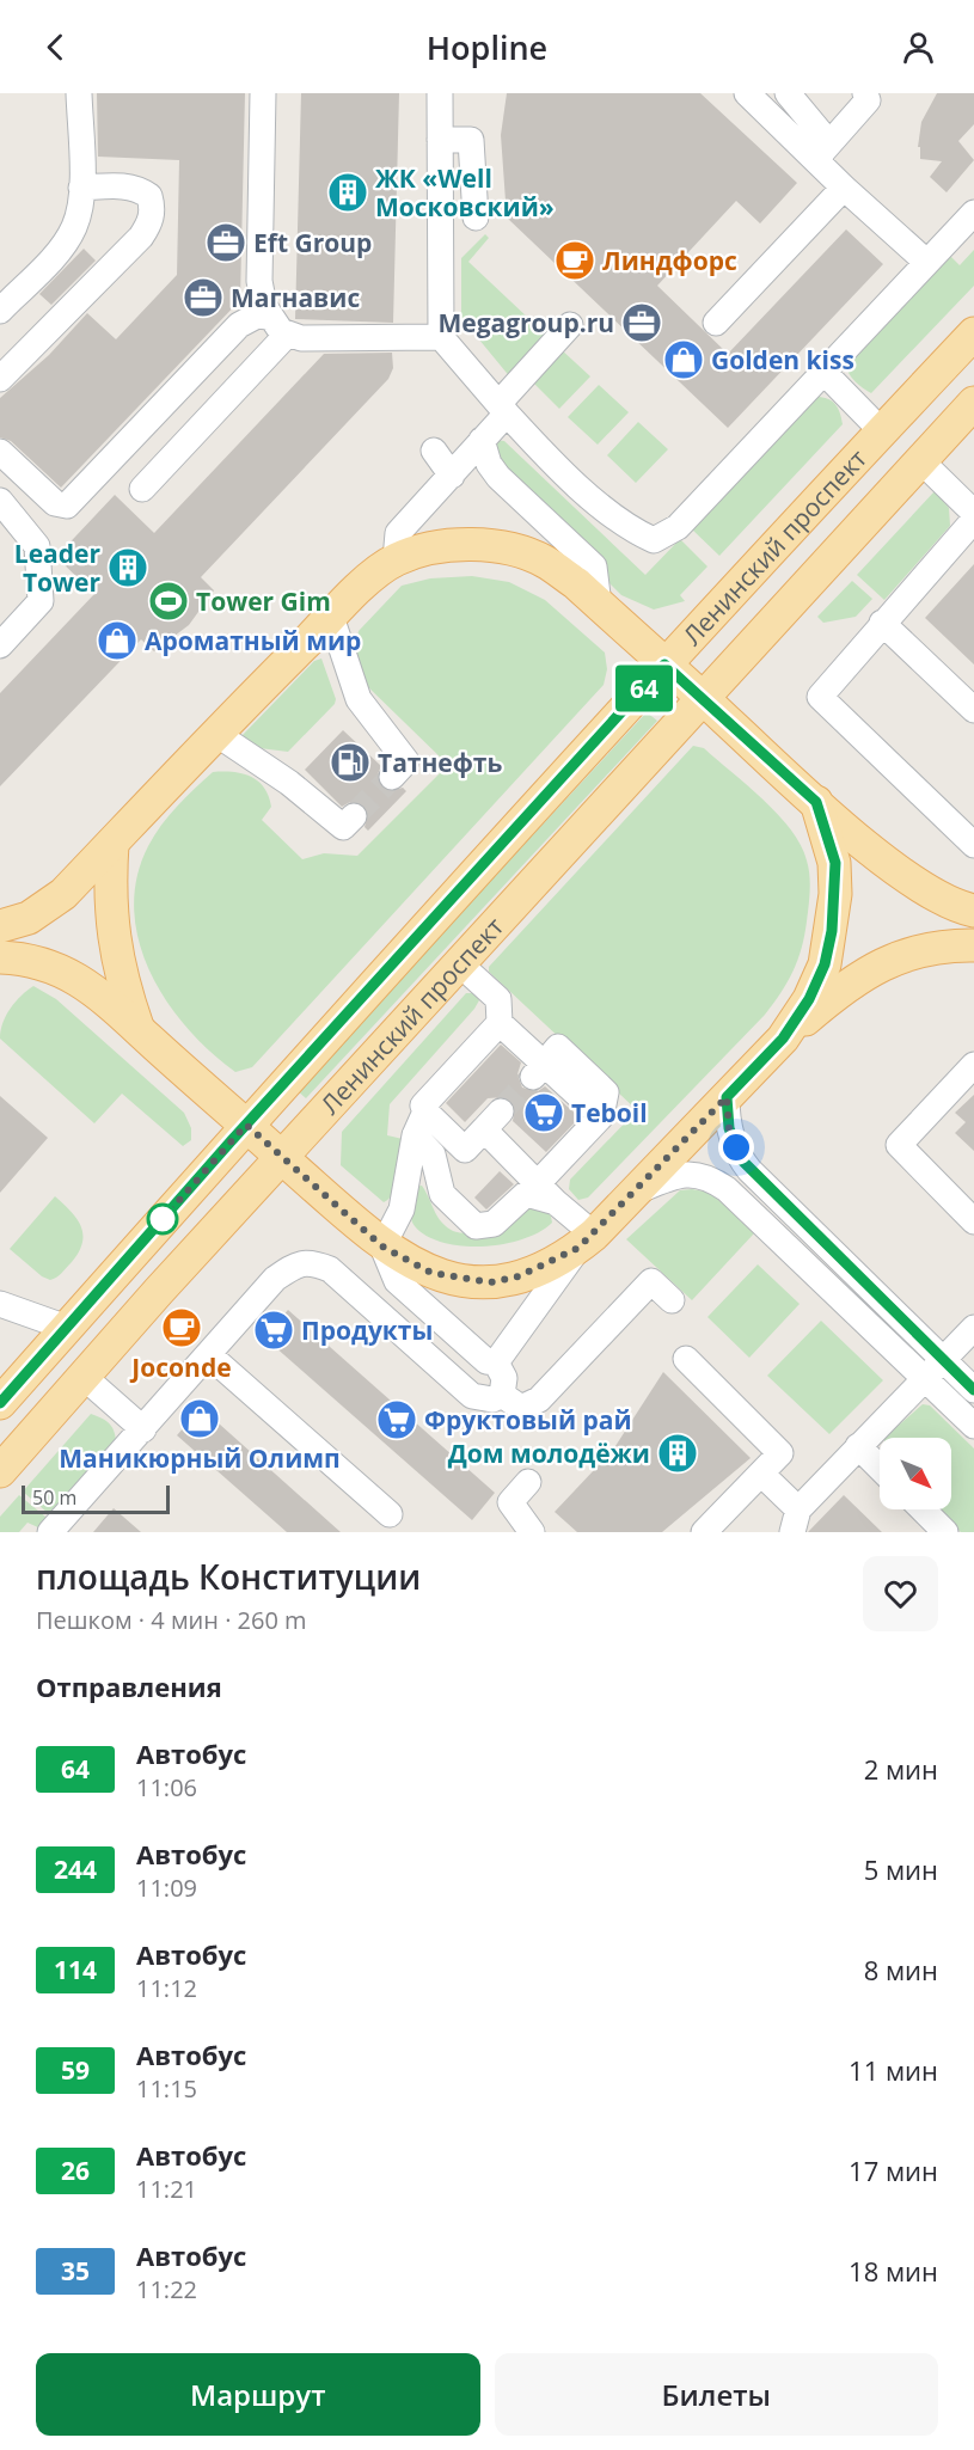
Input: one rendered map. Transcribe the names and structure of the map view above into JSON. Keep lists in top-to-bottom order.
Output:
{
  "streets": {
    "main road": ["Ленинский проспект"]
  },
  "places": {
    "building": ["ЖК «Well Московский»", "Leader Tower", "Дом молодёжи"],
    "office": ["Eft Group", "Магнавис", "Megagroup.ru"],
    "cafe": ["Линдфорс", "Joconde"],
    "shop": ["Golden kiss", "Ароматный мир", "Маникюрный Олимп"],
    "sports": ["Tower Gim"],
    "fuel station": ["Татнефть"],
    "supermarket": ["Teboil", "Продукты", "Фруктовый рай"]
  },
  "lines": ["bus line 64"],
  "scale_bar": "50 m",
  "north": "bottom right",
  "page": {
    "header": "Hopline",
    "on_map": "64",
    "scale": "50 m",
    "heading": [
      ["площадь Конституции", "Пешком · 4 мин · 260 m"],
      "Отправления"
    ],
    "list": [
      {
        "mark": "64",
        "name": "Автобус",
        "note": "11:06",
        "value": "2 мин"
      },
      {
        "mark": "244",
        "name": "Автобус",
        "note": "11:09",
        "value": "5 мин"
      },
      {
        "mark": "114",
        "name": "Автобус",
        "note": "11:12",
        "value": "8 мин"
      },
      {
        "mark": "59",
        "name": "Автобус",
        "note": "11:15",
        "value": "11 мин"
      },
      {
        "mark": "26",
        "name": "Автобус",
        "note": "11:21",
        "value": "17 мин"
      },
      {
        "mark": "35",
        "name": "Автобус",
        "note": "11:22",
        "value": "18 мин"
      }
    ],
    "buttons": ["Маршрут", "Билеты"]
  }
}
